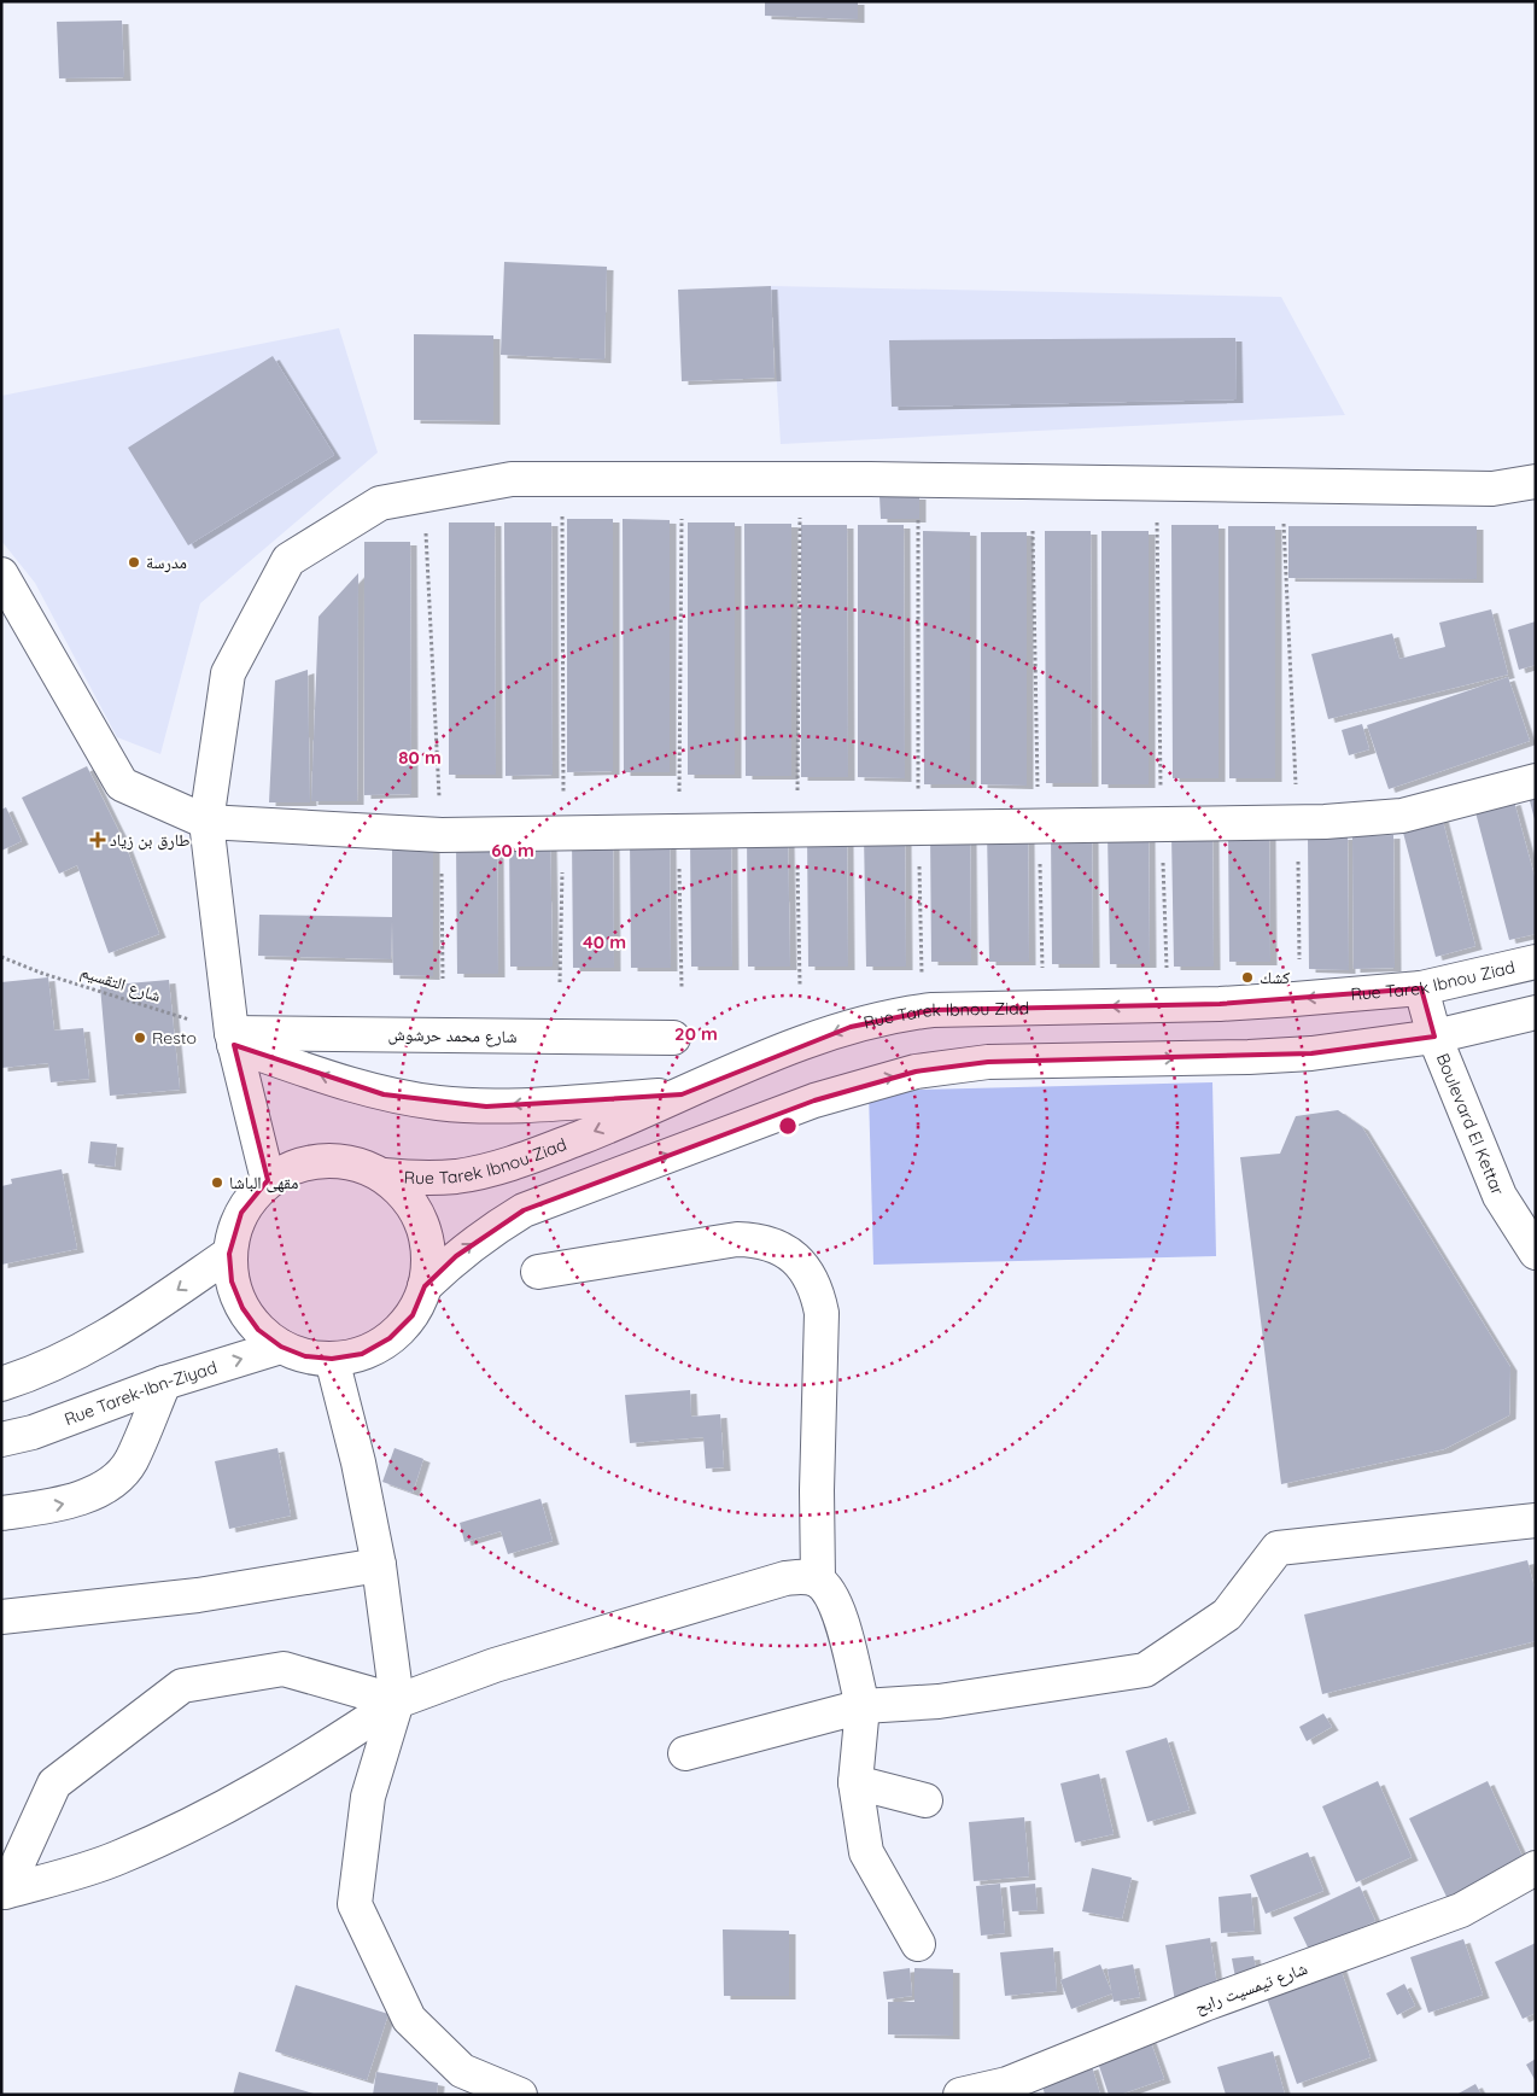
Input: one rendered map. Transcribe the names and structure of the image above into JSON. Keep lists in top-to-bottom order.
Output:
{
  "streets": {
    "street": [
      "Rue Tarek Ibnou Ziad",
      "شارع محمد حرشوش",
      "Boulevard El Kettar",
      "Rue Tarek-Ibn-Ziyad",
      "شارع تيمسيت رابح"
    ],
    "path": ["شارع التقسيم"]
  },
  "crossings": [
    ["Rue Tarek Ibnou Ziad", "Boulevard El Kettar"],
    ["Rue Tarek Ibnou Ziad", "Rue Tarek-Ibn-Ziyad"],
    ["شارع التقسيم", "شارع محمد حرشوش"]
  ],
  "places": {
    "other": [
      "مدرسة",
      "كشك",
      "Resto",
      "مقهى الباشا"
    ],
    "health": ["طارق بن زياد"]
  },
  "rings": [
    "80 m",
    "60 m",
    "40 m",
    "20 m"
  ]
}
